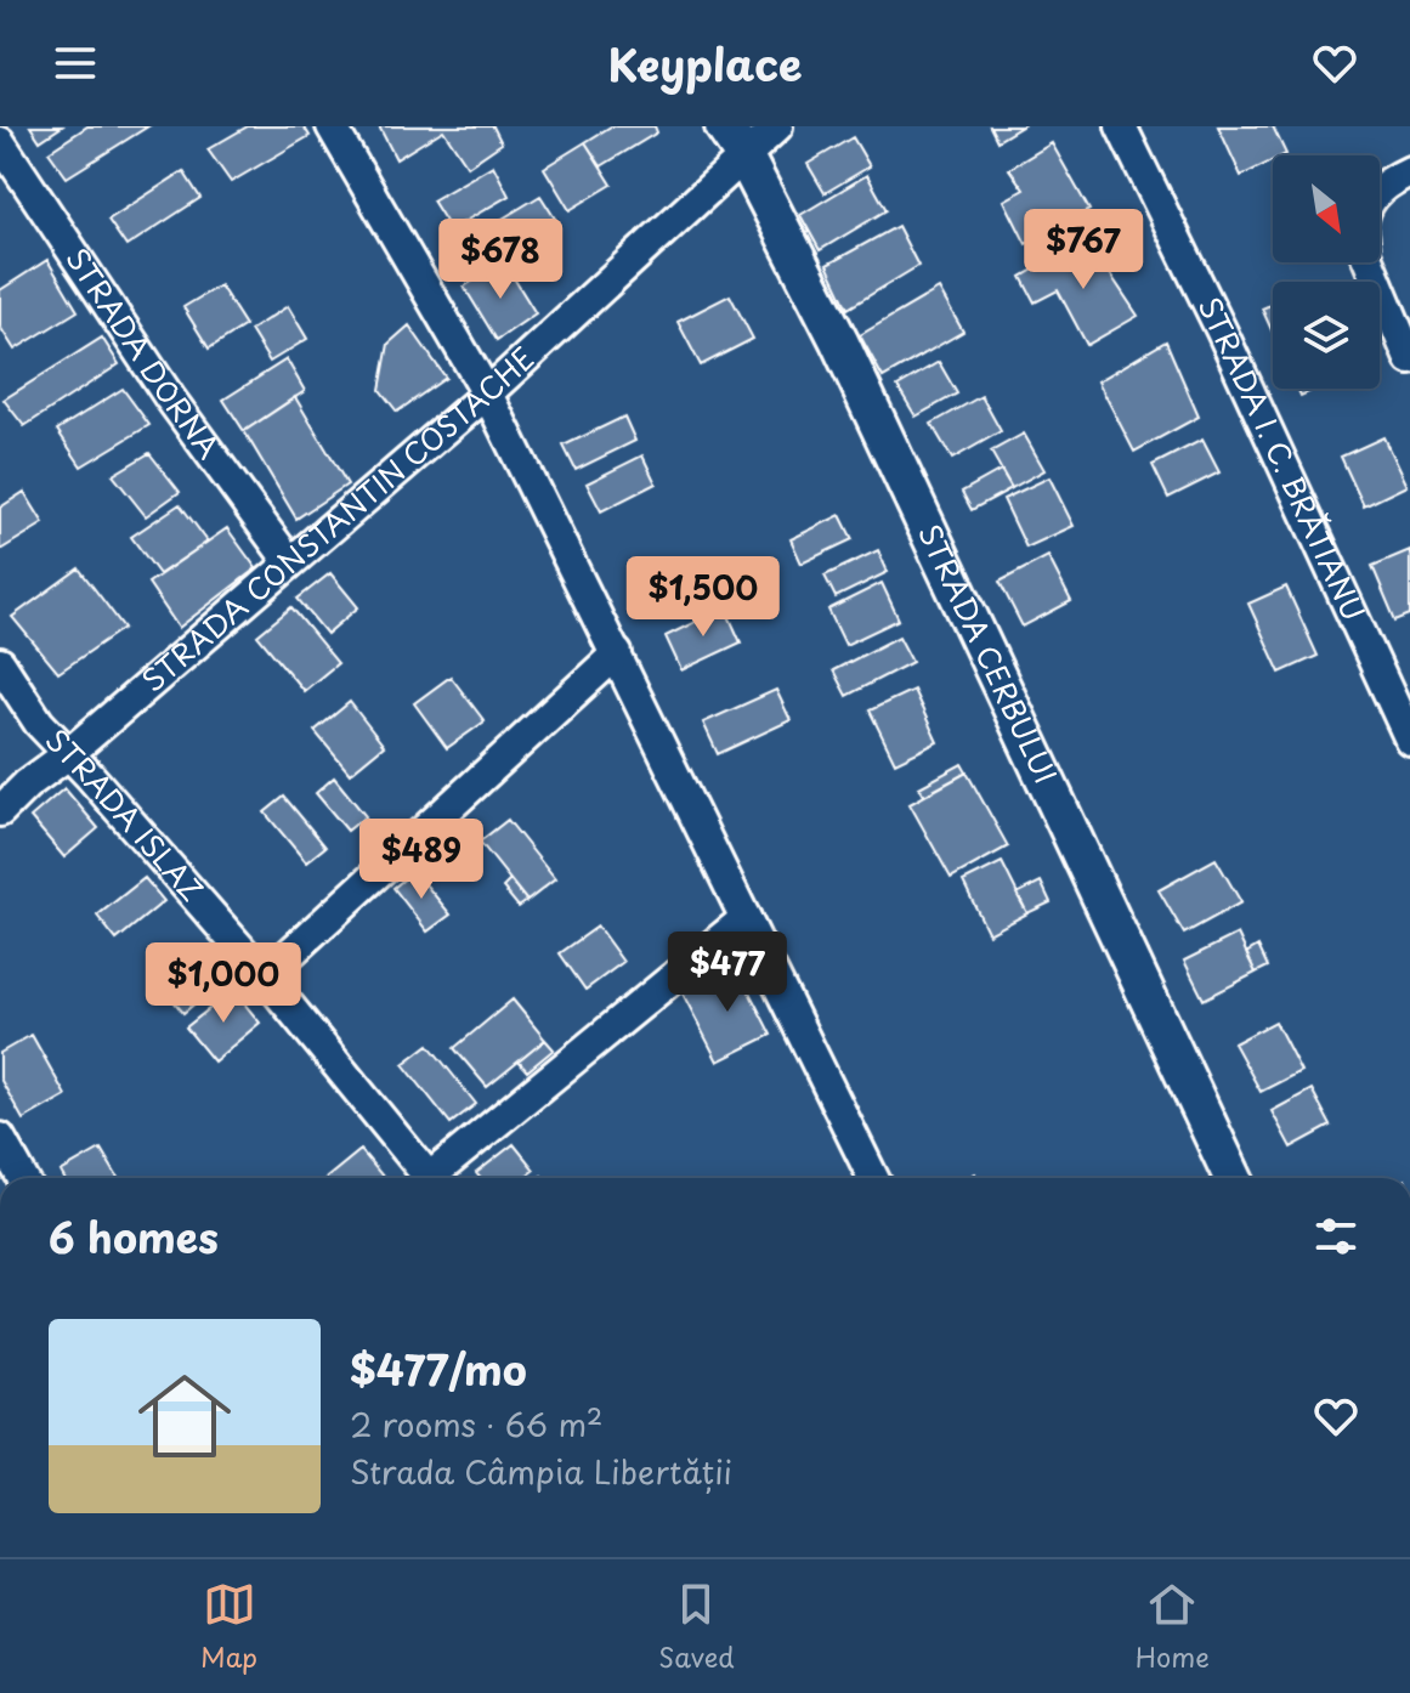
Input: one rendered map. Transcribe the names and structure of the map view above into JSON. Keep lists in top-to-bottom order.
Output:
{
  "streets": {
    "street": [
      "STRADA DORNA",
      "STRADA I. C. BRĂTIANU",
      "STRADA CONSTANTIN COSTACHE",
      "STRADA CERBULUI",
      "STRADA ISLAZ"
    ]
  },
  "crossings": [
    ["STRADA DORNA", "STRADA CONSTANTIN COSTACHE"],
    ["STRADA CONSTANTIN COSTACHE", "STRADA CERBULUI"],
    ["STRADA CONSTANTIN COSTACHE", "STRADA ISLAZ"]
  ],
  "north": "bottom right",
  "page": {
    "header": "Keyplace",
    "price": [
      "$767",
      "$678",
      "$1,500",
      "$489",
      "$477",
      "$1,000"
    ],
    "heading": "6 homes",
    "list": [
      {
        "name": "$477/mo",
        "note": "2 rooms · 66 m² · Strada Câmpia Libertății"
      }
    ],
    "tabs": ["Map", "Saved", "Home"]
  }
}
